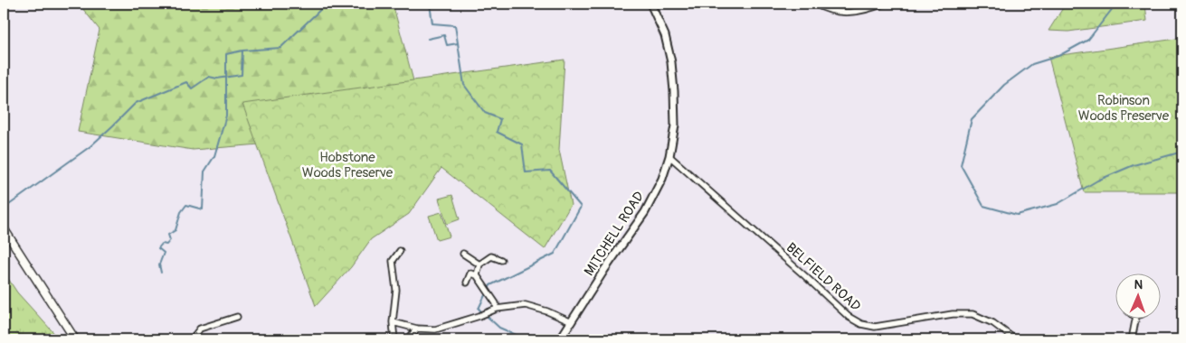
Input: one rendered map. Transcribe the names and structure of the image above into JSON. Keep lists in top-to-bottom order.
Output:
{
  "streets": {
    "street": ["MITCHELL ROAD", "BELFIELD ROAD"]
  },
  "crossings": [
    ["MITCHELL ROAD", "BELFIELD ROAD"]
  ],
  "parks": ["Robinson Woods Preserve", "Hobstone Woods Preserve"],
  "north": "top"
}
